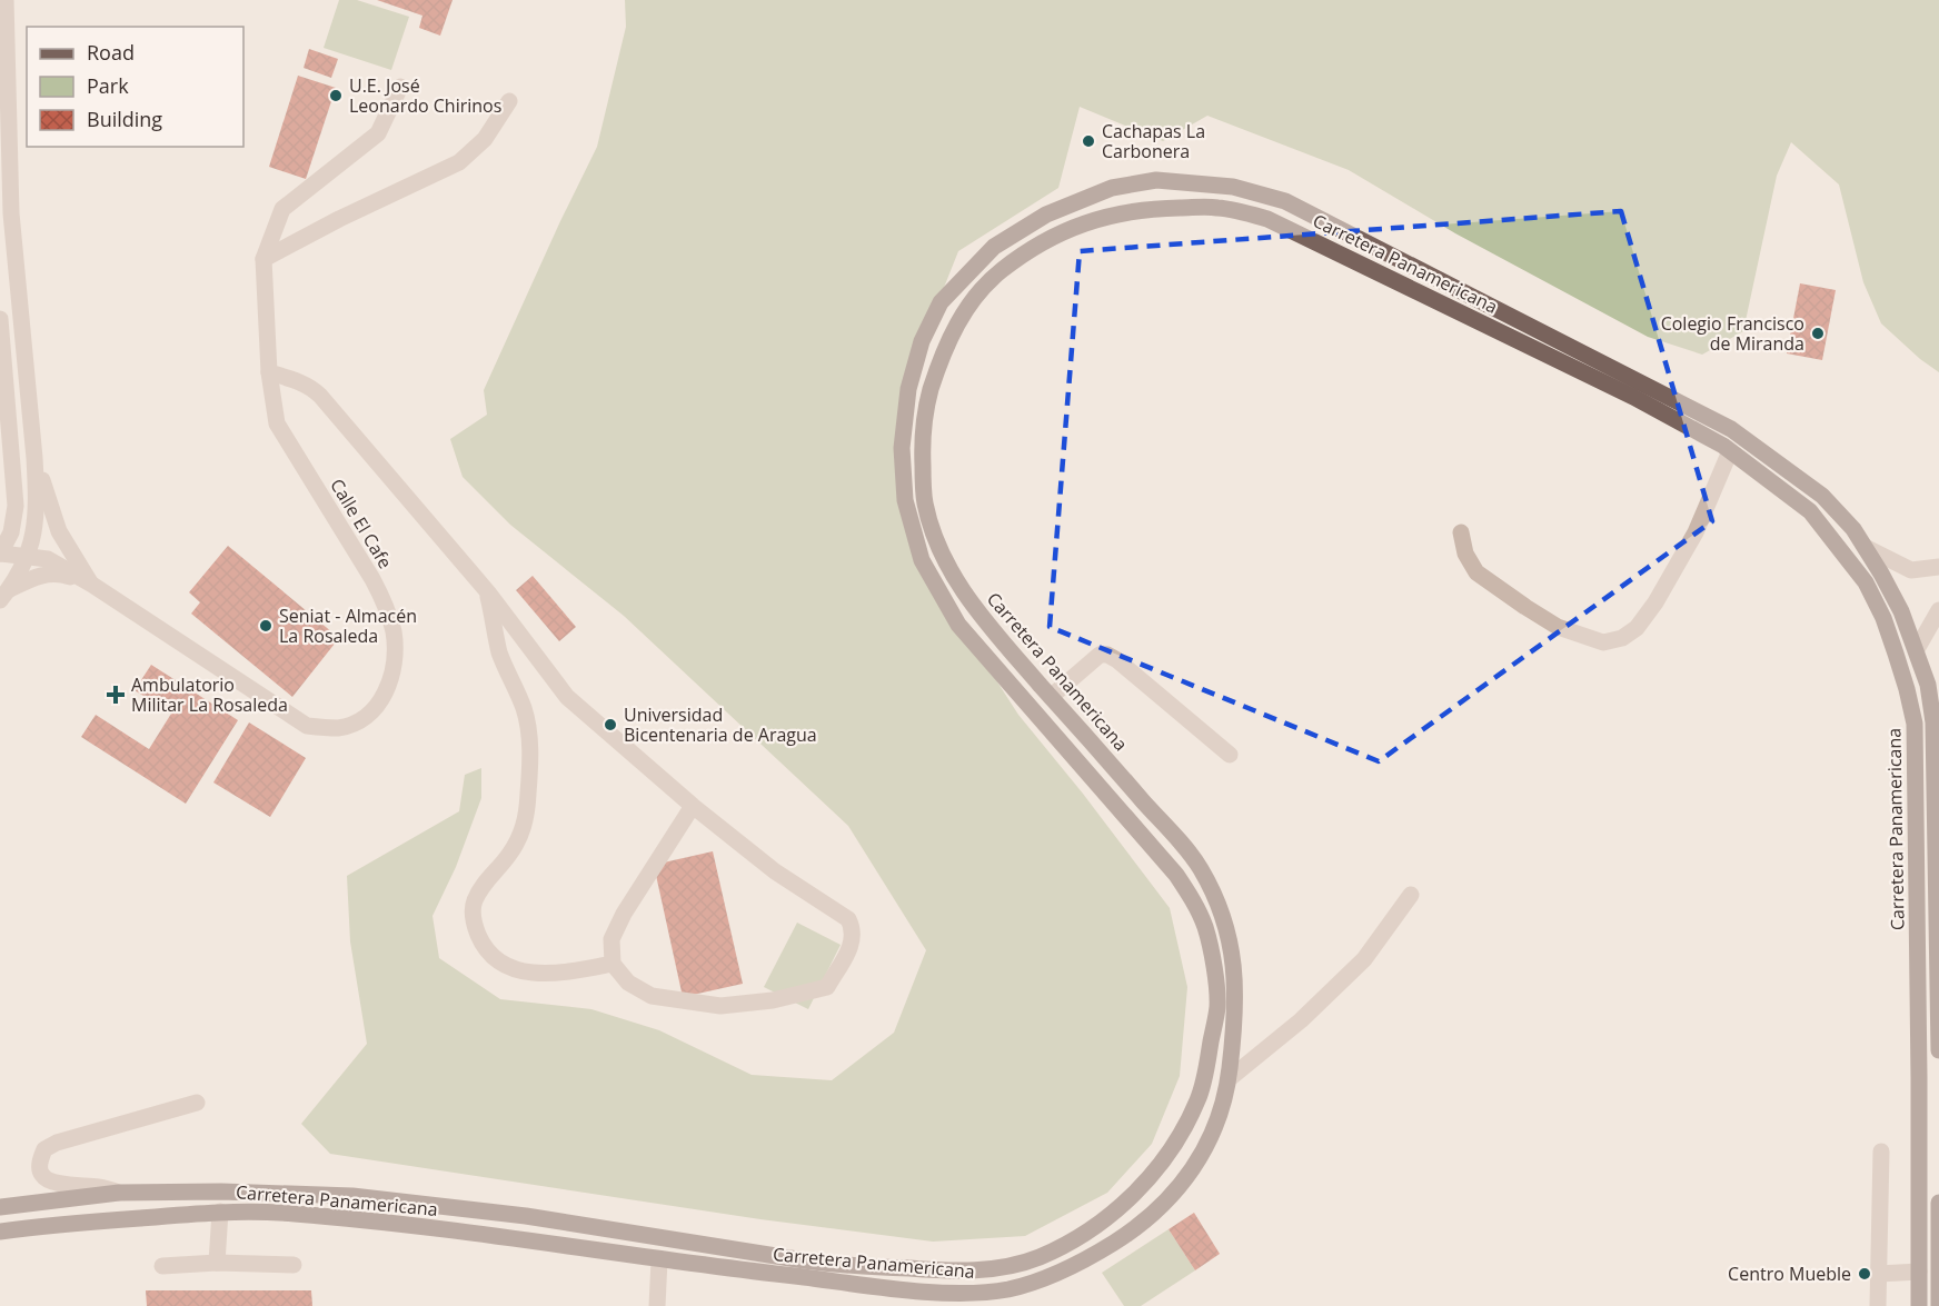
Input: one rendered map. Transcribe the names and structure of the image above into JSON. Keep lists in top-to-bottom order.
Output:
{
  "streets": {
    "main road": ["Carretera Panamericana"],
    "street": ["Calle El Cafe"]
  },
  "places": {
    "other": [
      "U.E. José Leonardo Chirinos",
      "Cachapas La Carbonera",
      "Colegio Francisco de Miranda",
      "Seniat - Almacén La Rosaleda",
      "Universidad Bicentenaria de Aragua",
      "Centro Mueble"
    ],
    "health": ["Ambulatorio Militar La Rosaleda"]
  },
  "legend": ["Road", "Park", "Building"]
}
